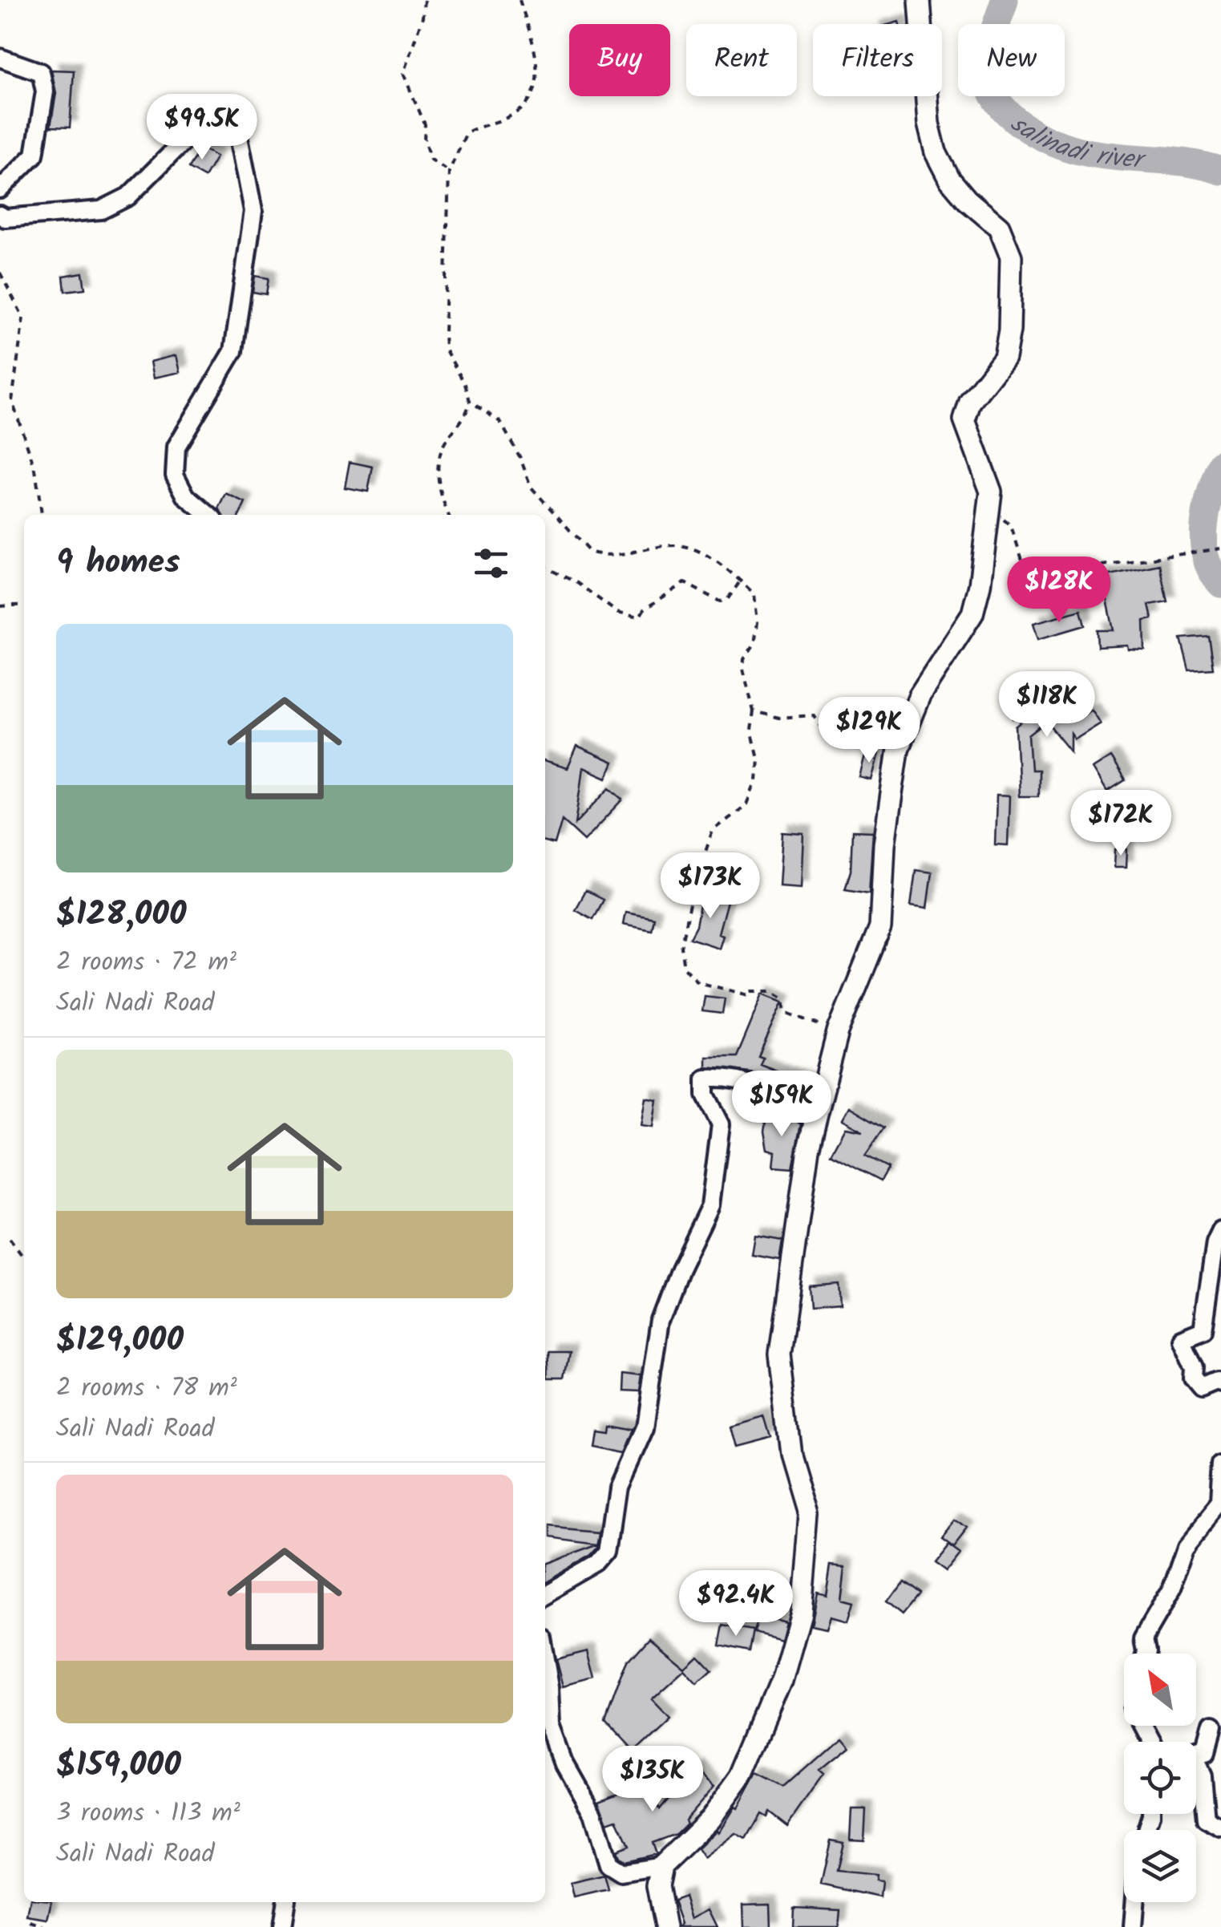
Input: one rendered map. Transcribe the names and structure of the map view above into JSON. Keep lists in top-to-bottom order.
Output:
{
  "water": ["salinadi river"],
  "north": "top left",
  "page": {
    "chip": [
      "Buy",
      "Rent",
      "Filters",
      "New"
    ],
    "price": [
      "$99.5K",
      "$128K",
      "$118K",
      "$129K",
      "$172K",
      "$173K",
      "$159K",
      "$92.4K",
      "$135K"
    ],
    "heading": "9 homes",
    "list": [
      {
        "name": "$128,000",
        "note": "2 rooms · 72 m² · Sali Nadi Road"
      },
      {
        "name": "$129,000",
        "note": "2 rooms · 78 m² · Sali Nadi Road"
      },
      {
        "name": "$159,000",
        "note": "3 rooms · 113 m² · Sali Nadi Road"
      }
    ]
  }
}
